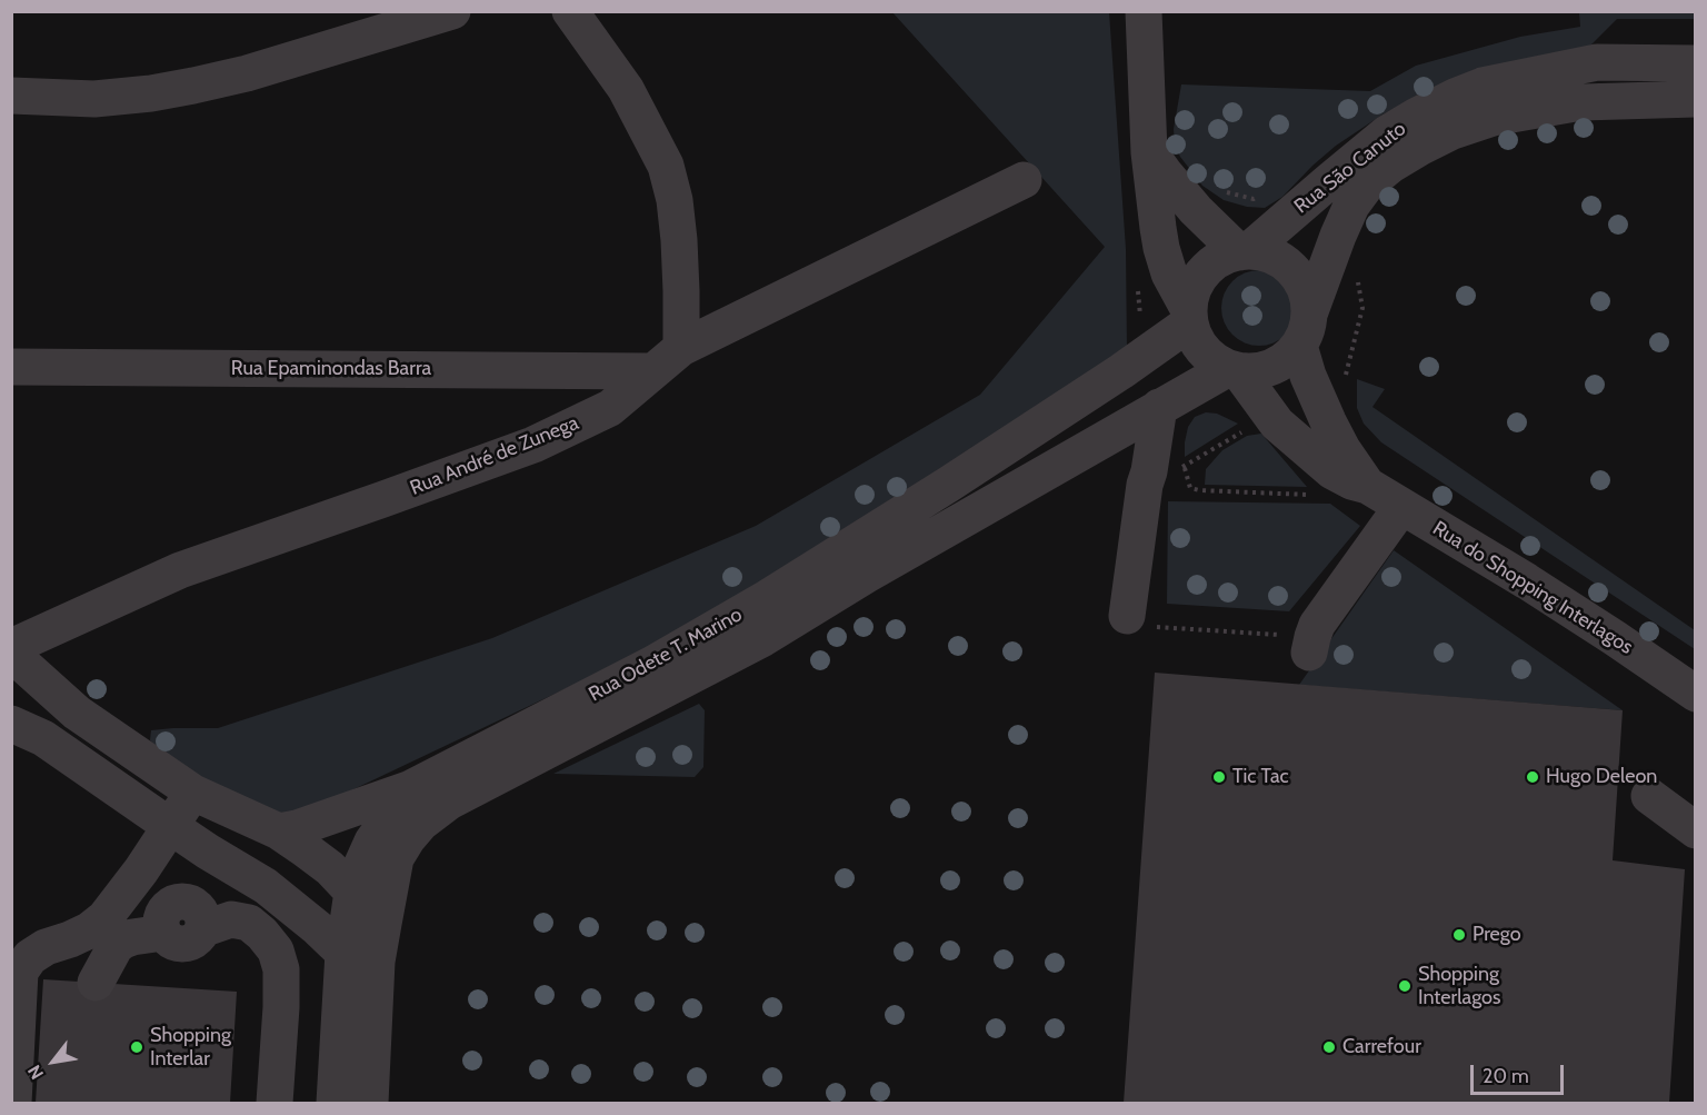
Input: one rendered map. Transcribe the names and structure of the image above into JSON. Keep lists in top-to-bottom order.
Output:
{
  "streets": {
    "street": [
      "Rua São Canuto",
      "Rua Epaminondas Barra",
      "Rua André de Zunega",
      "Rua do Shopping Interlagos",
      "Rua Odete T. Marino"
    ]
  },
  "crossings": [
    ["Rua São Canuto", "Rua do Shopping Interlagos"],
    ["Rua São Canuto", "Rua Odete T. Marino"],
    ["Rua Epaminondas Barra", "Rua André de Zunega"],
    ["Rua do Shopping Interlagos", "Rua Odete T. Marino"]
  ],
  "places": [
    "Tic Tac",
    "Hugo Deleon",
    "Prego",
    "Shopping Interlagos",
    "Shopping Interlar",
    "Carrefour"
  ],
  "scale_bar": "20 m",
  "north": "bottom left"
}
